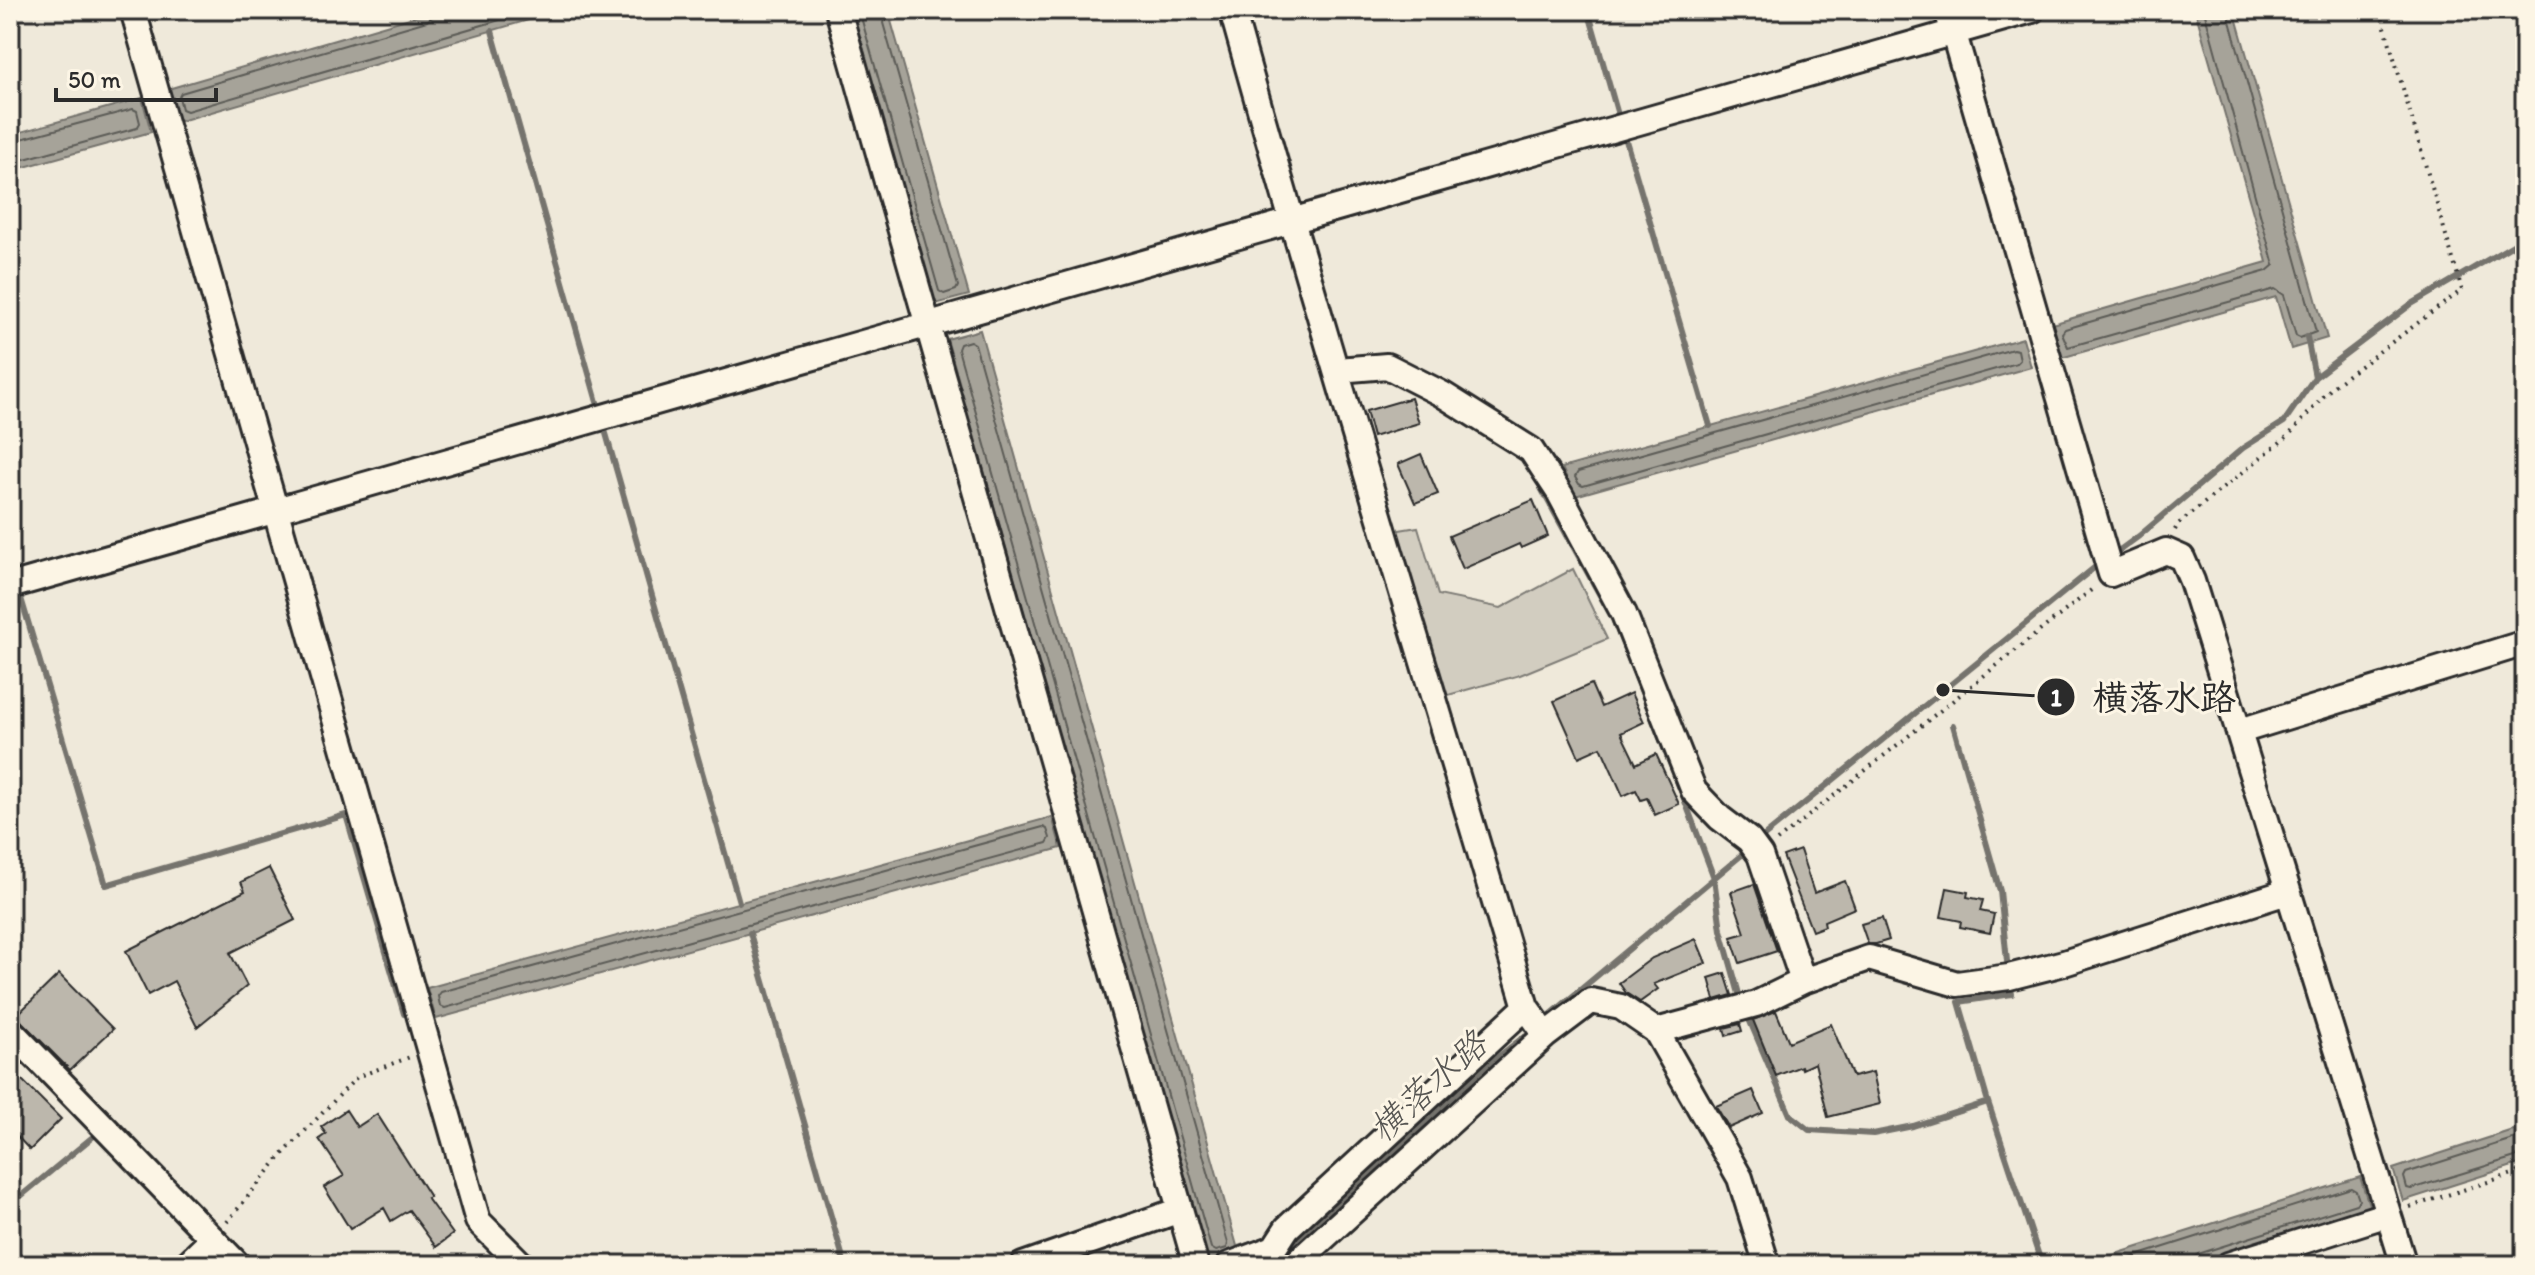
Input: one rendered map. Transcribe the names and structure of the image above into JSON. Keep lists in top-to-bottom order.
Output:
{
  "water": ["横落水路"],
  "places": ["横落水路"],
  "scale_bar": "50 m"
}
